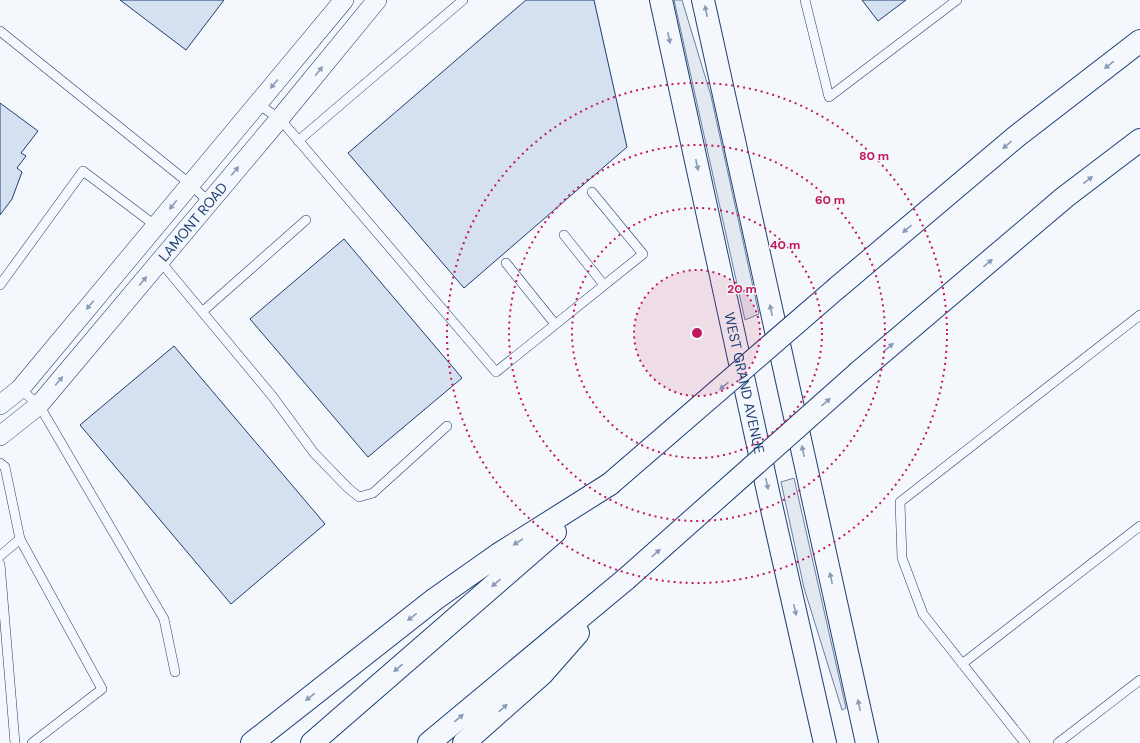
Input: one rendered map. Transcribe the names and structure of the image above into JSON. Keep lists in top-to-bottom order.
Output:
{
  "streets": {
    "main road": ["WEST GRAND AVENUE"],
    "street": ["LAMONT ROAD"]
  },
  "rings": [
    "80 m",
    "60 m",
    "40 m",
    "20 m"
  ]
}
